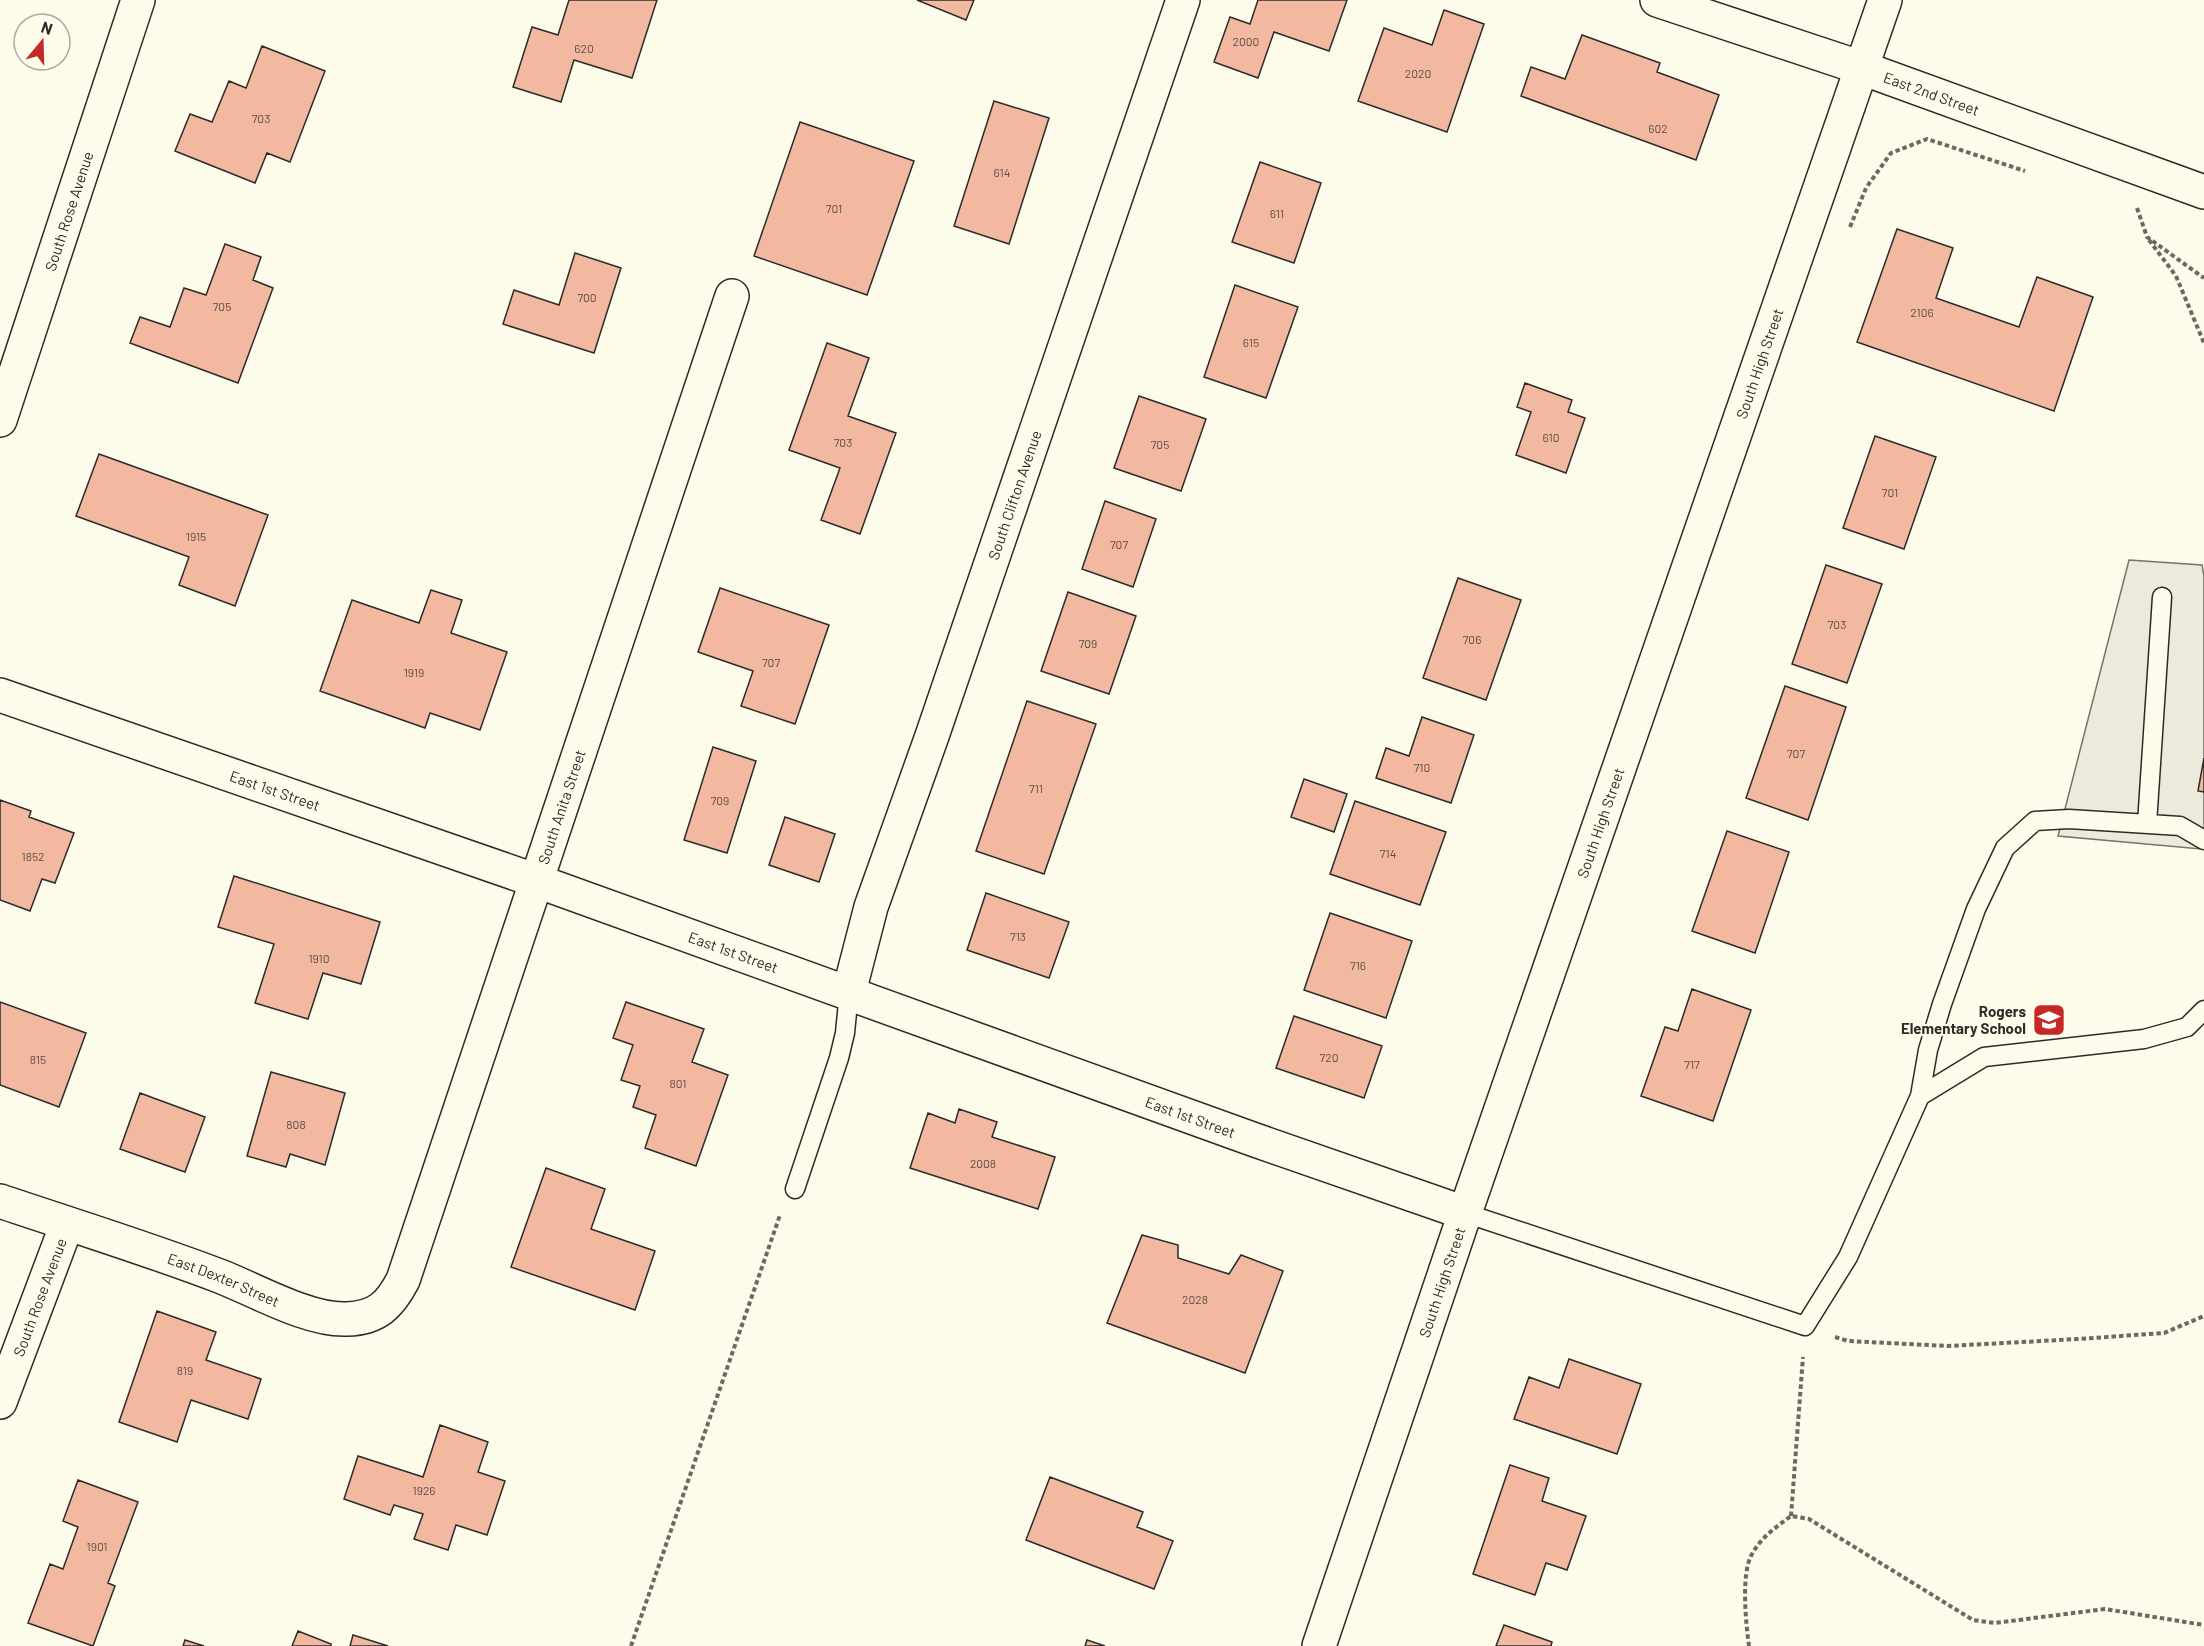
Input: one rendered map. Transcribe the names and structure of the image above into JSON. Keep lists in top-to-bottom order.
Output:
{
  "streets": {
    "street": [
      "East 2nd Street",
      "South Rose Avenue",
      "South High Street",
      "South Clifton Avenue",
      "East 1st Street",
      "South Anita Street",
      "East Dexter Street"
    ]
  },
  "crossings": [
    ["East 2nd Street", "South High Street"],
    ["South Rose Avenue", "East Dexter Street"],
    ["South High Street", "East 1st Street"],
    ["South Clifton Avenue", "East 1st Street"],
    ["East 1st Street", "South Anita Street"],
    ["South Anita Street", "East Dexter Street"]
  ],
  "places": {
    "school or university": ["Rogers Elementary School"]
  },
  "house_numbers": [
    "2000",
    "620",
    "2020",
    "703",
    "602",
    "614",
    "701",
    "611",
    "700",
    "705",
    "2106",
    "615",
    "610",
    "703",
    "705",
    "701",
    "1915",
    "707",
    "703",
    "706",
    "709",
    "707",
    "1919",
    "707",
    "710",
    "711",
    "709",
    "714",
    "1852",
    "713",
    "1910",
    "716",
    "720",
    "815",
    "717",
    "801",
    "808",
    "2008",
    "2028",
    "819",
    "1926",
    "1901"
  ],
  "north": "top"
}
